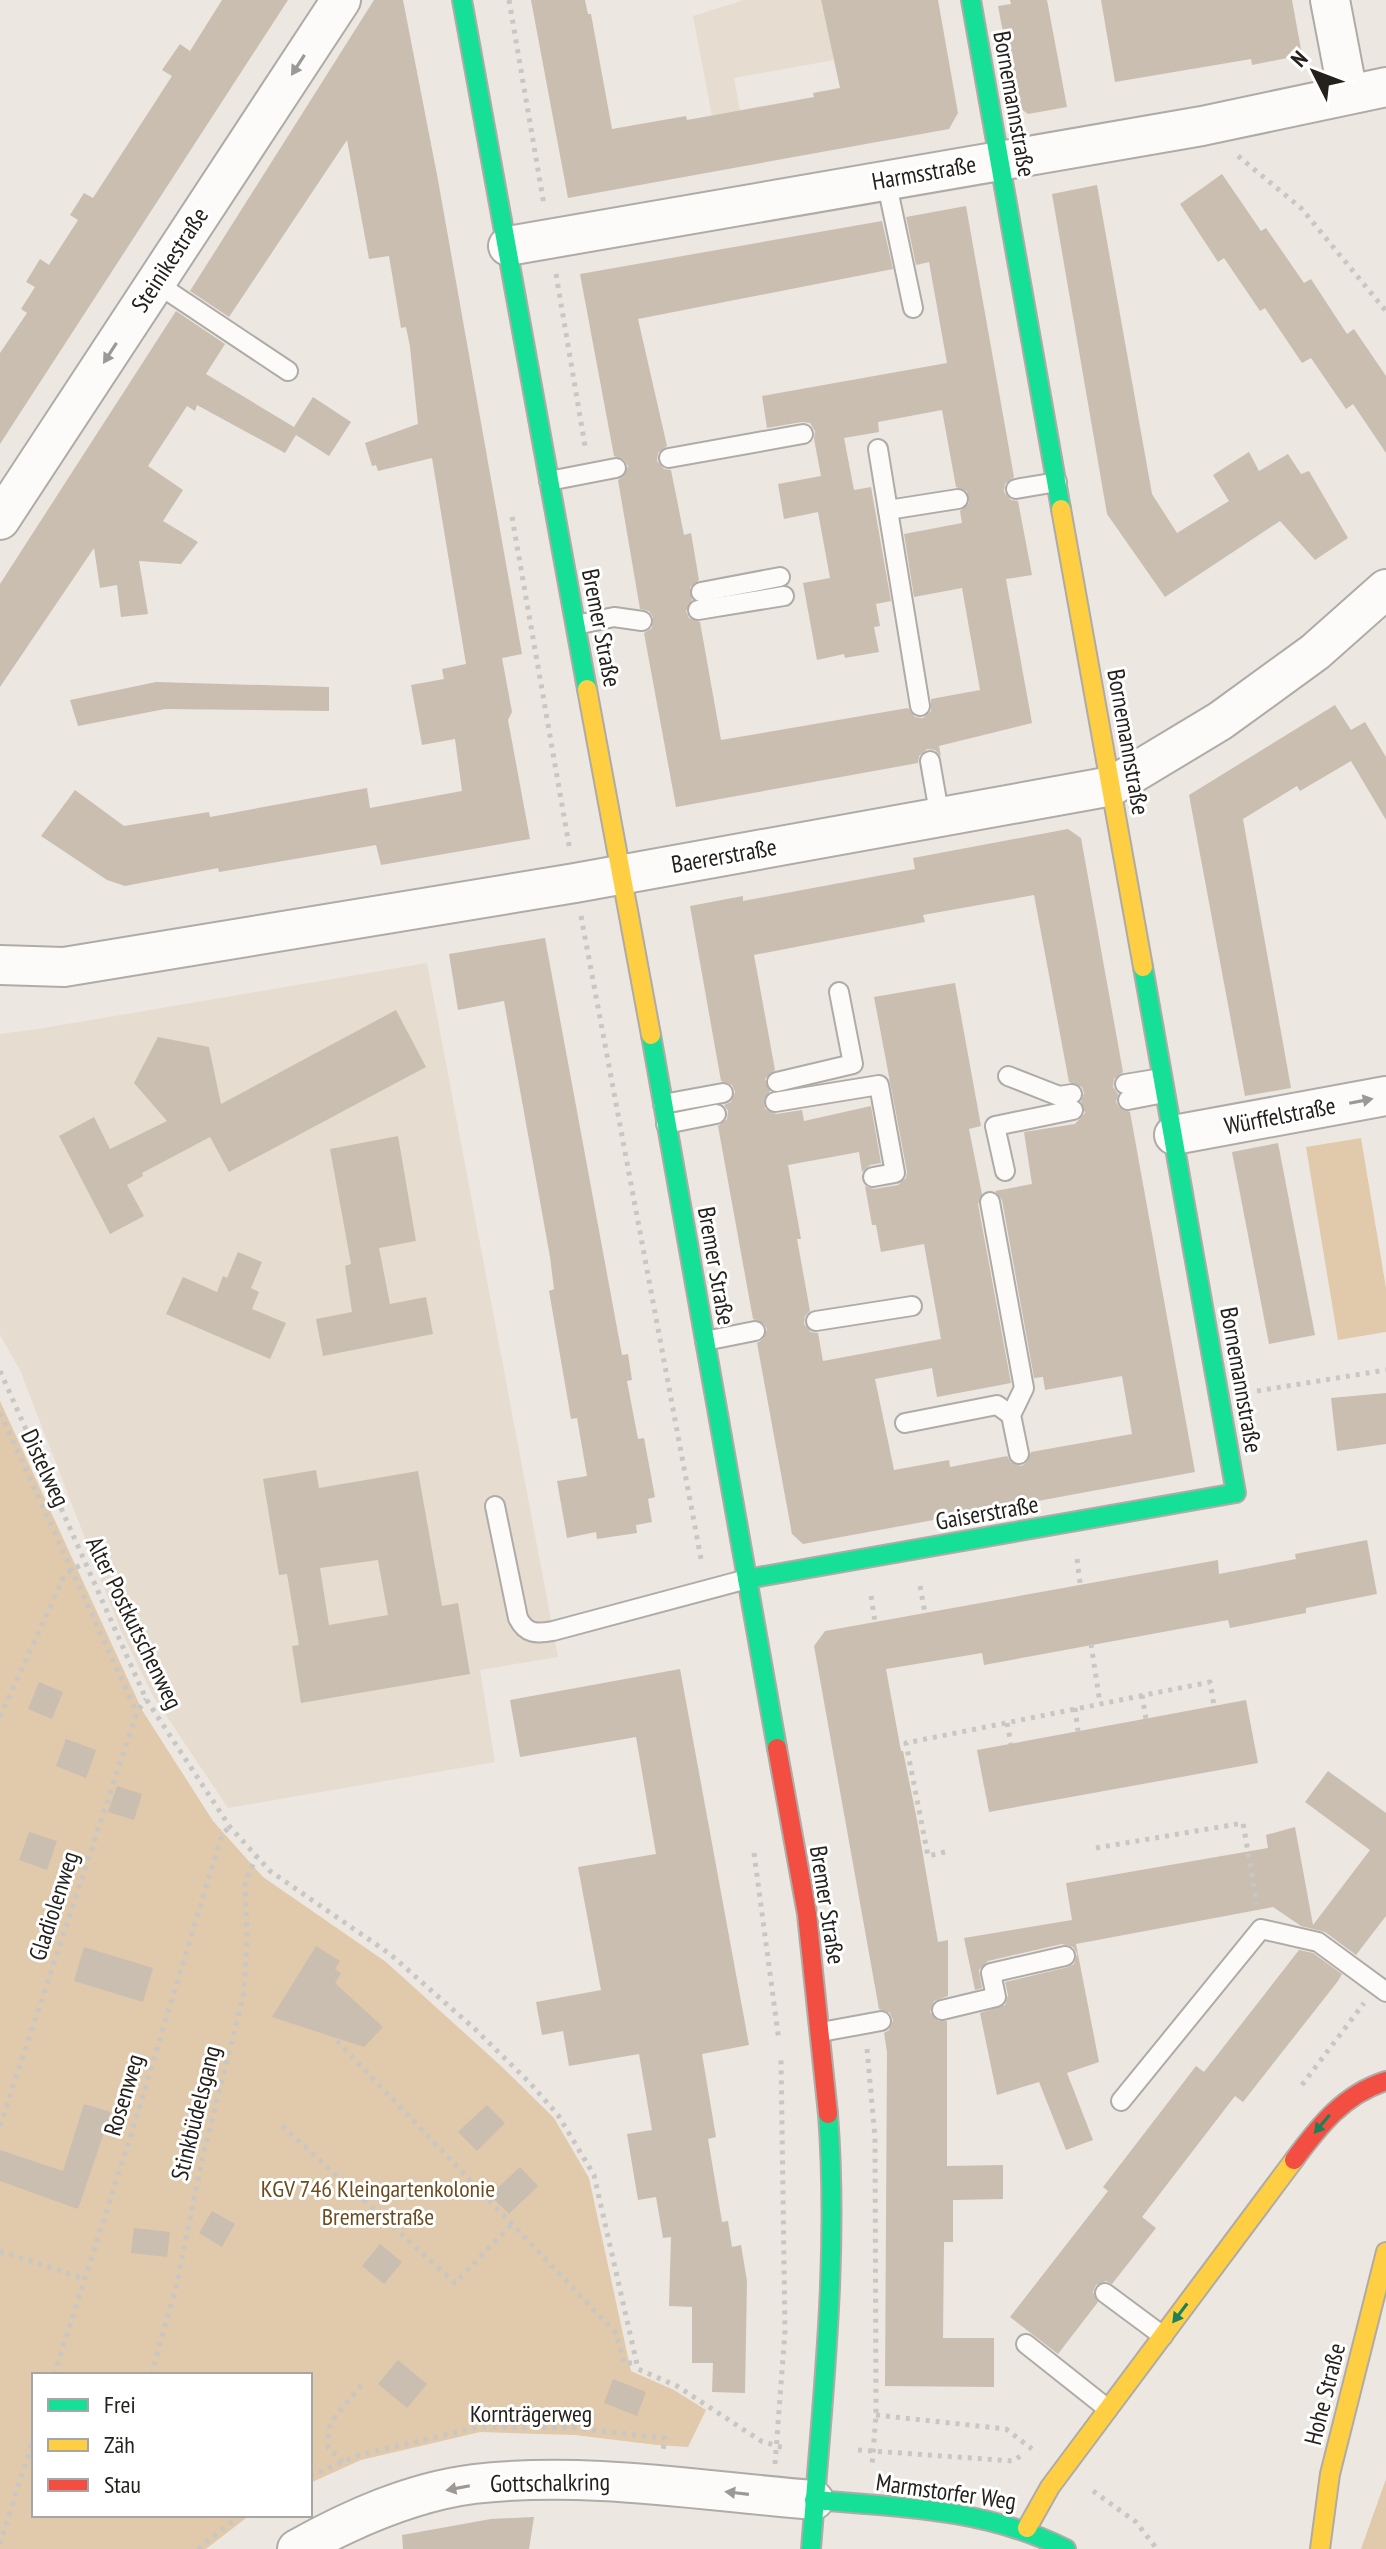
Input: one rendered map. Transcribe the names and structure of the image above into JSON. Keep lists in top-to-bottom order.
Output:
{
  "streets": {
    "main road": [
      "Bornemannstraße",
      "Bremer Straße",
      "Gaiserstraße",
      "Hohe Straße",
      "Marmstorfer Weg"
    ],
    "street": [
      "Harmsstraße",
      "Steinikestraße",
      "Baererstraße",
      "Würffelstraße",
      "Gottschalkring"
    ],
    "path": [
      "Distelweg",
      "Alter Postkutschenweg",
      "Gladiolenweg",
      "Rosenweg",
      "Stinkbüdelsgang",
      "Kornträgerweg"
    ]
  },
  "crossings": [
    ["Bornemannstraße", "Harmsstraße"],
    ["Bornemannstraße", "Baererstraße"],
    ["Bornemannstraße", "Würffelstraße"],
    ["Bornemannstraße", "Gaiserstraße"],
    ["Harmsstraße", "Bremer Straße"],
    ["Bremer Straße", "Baererstraße"],
    ["Bremer Straße", "Gaiserstraße"],
    ["Bremer Straße", "Gottschalkring"],
    ["Bremer Straße", "Marmstorfer Weg"],
    ["Distelweg", "Gladiolenweg"],
    ["Alter Postkutschenweg", "Gladiolenweg"],
    ["Alter Postkutschenweg", "Rosenweg"],
    ["Alter Postkutschenweg", "Stinkbüdelsgang"],
    ["Kornträgerweg", "Gottschalkring"],
    ["Gottschalkring", "Marmstorfer Weg"]
  ],
  "one_way": ["Steinikestraße", "Würffelstraße", "Gottschalkring"],
  "parks": ["KGV 746 Kleingartenkolonie Bremerstraße"],
  "legend": ["Frei", "Zäh", "Stau"],
  "north": "top left"
}
